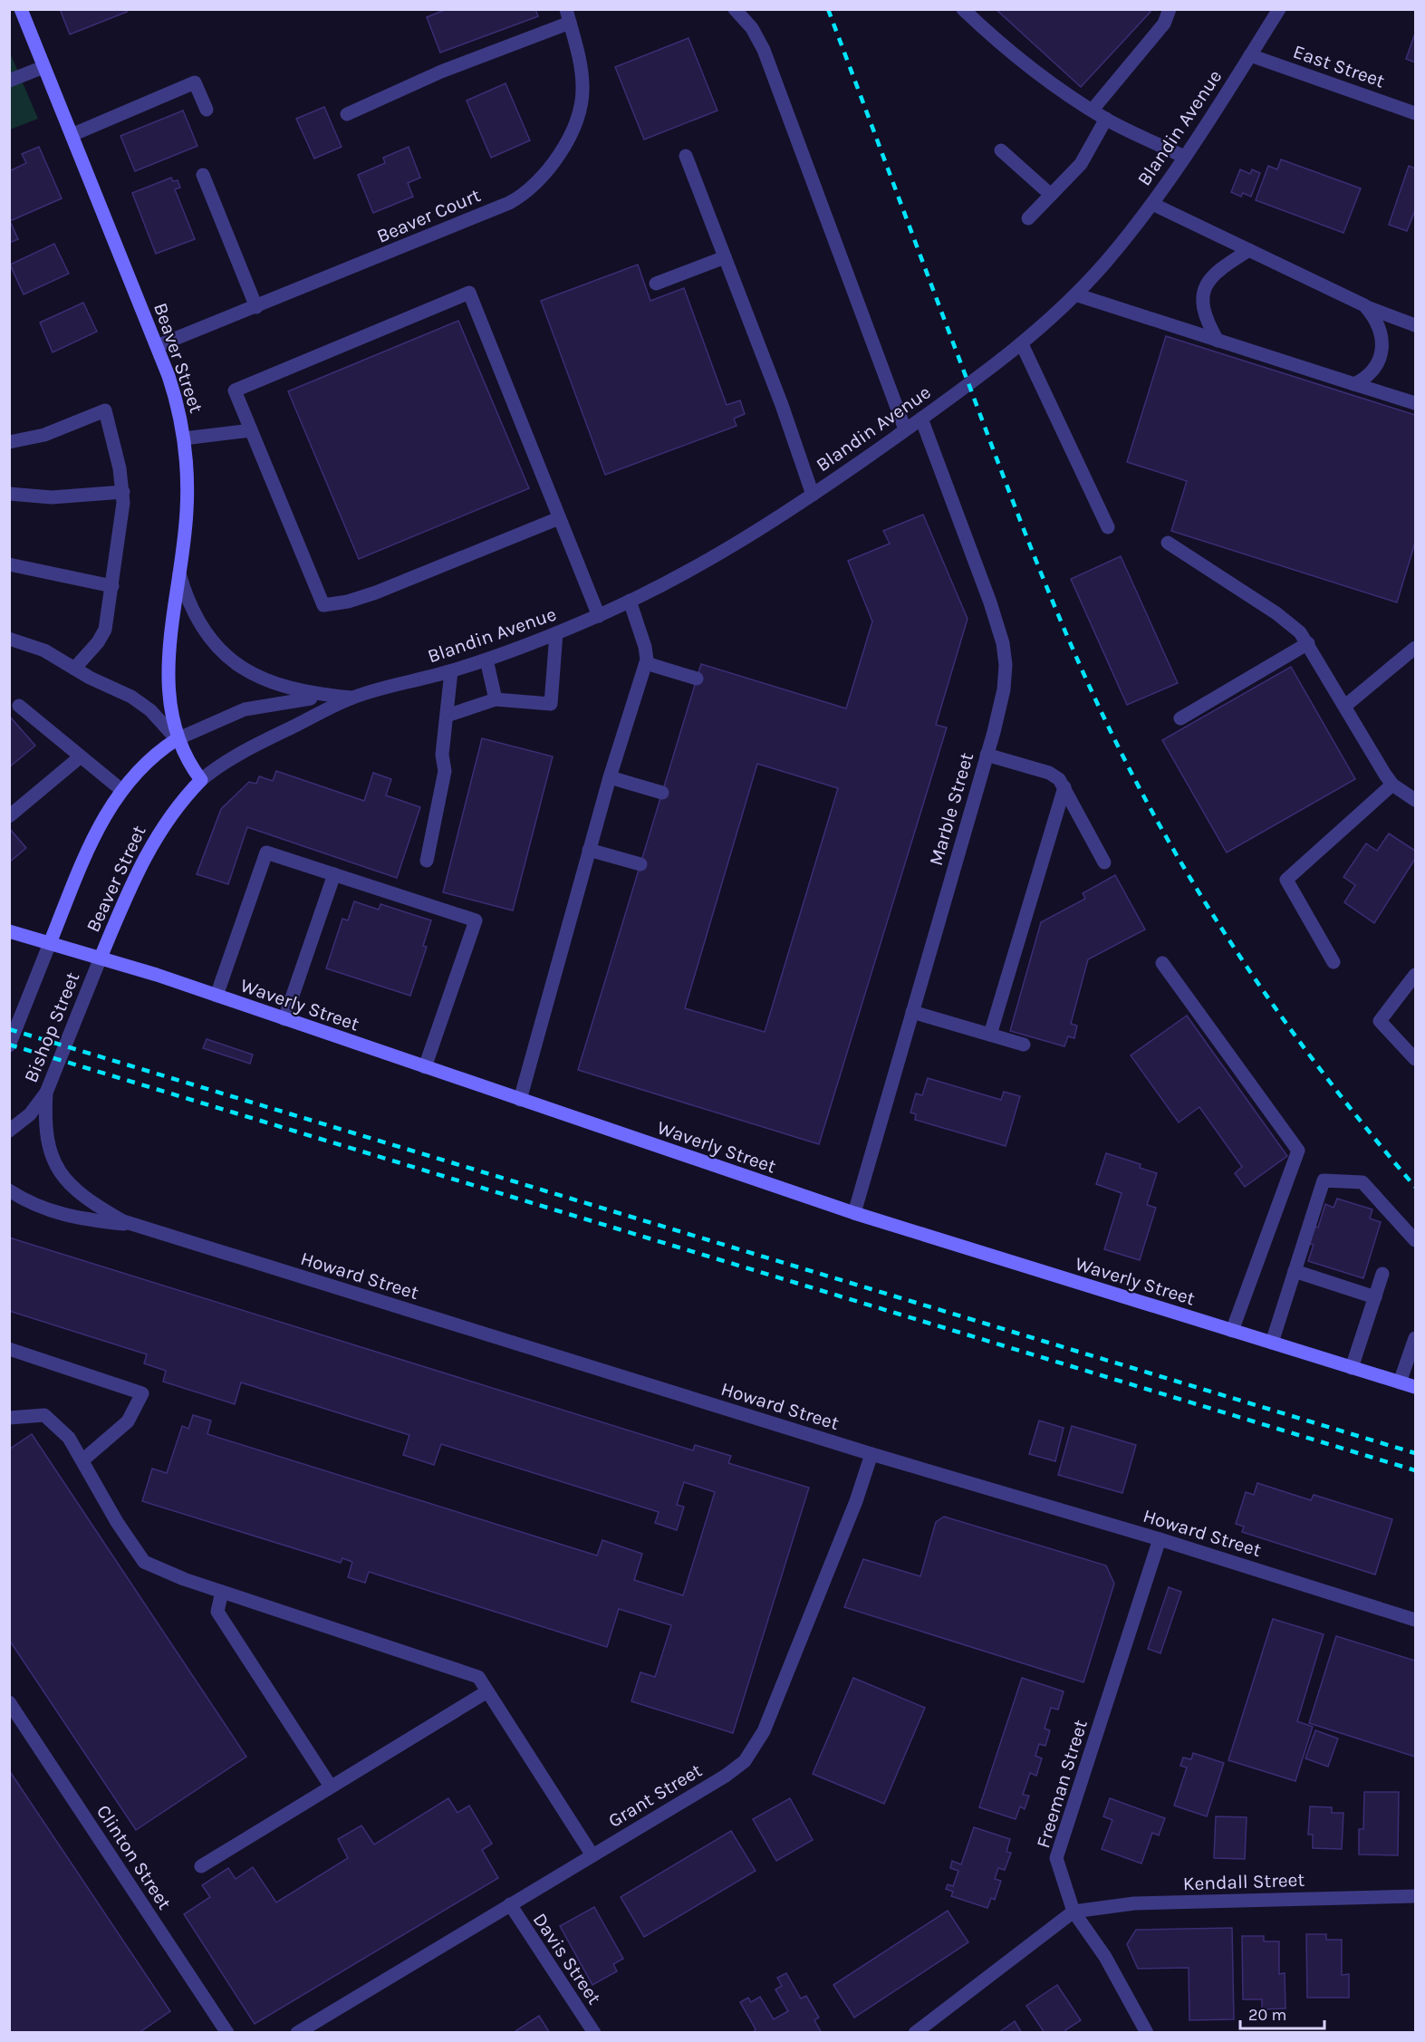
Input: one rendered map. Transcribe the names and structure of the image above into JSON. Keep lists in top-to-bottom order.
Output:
{
  "streets": {
    "main road": ["Beaver Street", "Waverly Street"],
    "street": [
      "East Street",
      "Blandin Avenue",
      "Beaver Court",
      "Marble Street",
      "Bishop Street",
      "Howard Street",
      "Freeman Street",
      "Grant Street",
      "Clinton Street",
      "Kendall Street",
      "Davis Street"
    ]
  },
  "crossings": [
    ["East Street", "Blandin Avenue"],
    ["Blandin Avenue", "Beaver Street"],
    ["Blandin Avenue", "Marble Street"],
    ["Beaver Court", "Beaver Street"],
    ["Beaver Street", "Waverly Street"],
    ["Beaver Street", "Bishop Street"],
    ["Marble Street", "Waverly Street"],
    ["Waverly Street", "Bishop Street"],
    ["Bishop Street", "Howard Street"],
    ["Howard Street", "Freeman Street"],
    ["Howard Street", "Grant Street"],
    ["Freeman Street", "Kendall Street"],
    ["Grant Street", "Davis Street"]
  ],
  "scale_bar": "20 m"
}
